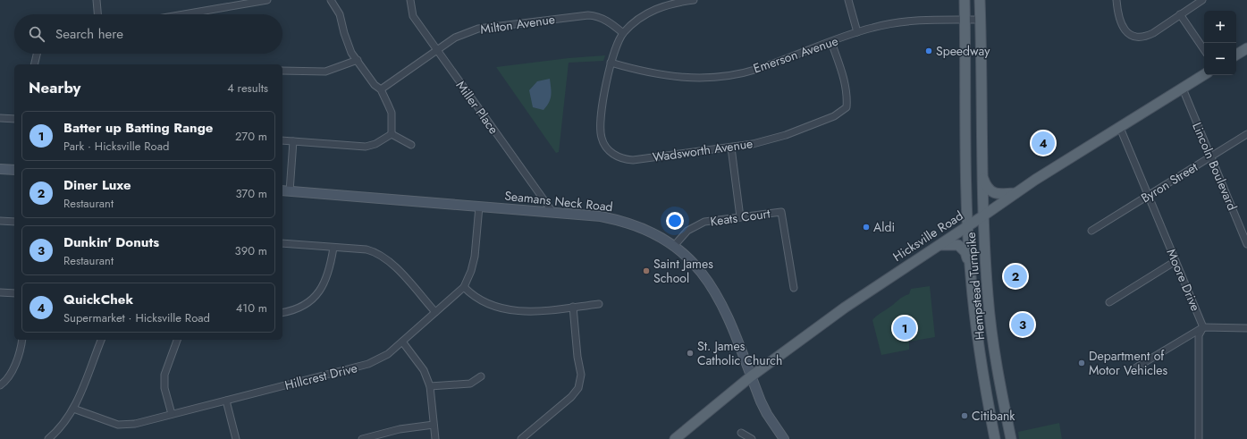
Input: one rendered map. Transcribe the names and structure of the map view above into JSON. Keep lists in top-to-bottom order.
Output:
{
  "streets": {
    "main road": ["Seamans Neck Road", "Hicksville Road", "Hempstead Turnpike"],
    "street": [
      "Milton Avenue",
      "Emerson Avenue",
      "Miller Place",
      "Wadsworth Avenue",
      "Lincoln Boulevard",
      "Byron Street",
      "Keats Court",
      "Moore Drive",
      "Hillcrest Drive"
    ]
  },
  "crossings": [
    ["Milton Avenue", "Miller Place"],
    ["Milton Avenue", "Wadsworth Avenue"],
    ["Emerson Avenue", "Wadsworth Avenue"],
    ["Emerson Avenue", "Hempstead Turnpike"],
    ["Miller Place", "Seamans Neck Road"],
    ["Lincoln Boulevard", "Byron Street"],
    ["Lincoln Boulevard", "Hicksville Road"],
    ["Byron Street", "Moore Drive"],
    ["Seamans Neck Road", "Keats Court"],
    ["Seamans Neck Road", "Hicksville Road"],
    ["Seamans Neck Road", "Hillcrest Drive"],
    ["Hicksville Road", "Moore Drive"],
    ["Hicksville Road", "Hempstead Turnpike"]
  ],
  "places": [
    "Speedway",
    "Aldi",
    "Saint James School",
    "St. James Catholic Church",
    "Department of Motor Vehicles",
    "Citibank"
  ],
  "page": {
    "map_buttons": ["+", "−"],
    "search": "Search here",
    "heading": ["Nearby", "4 results"],
    "list": [
      {
        "mark": "1",
        "name": "Batter up Batting Range",
        "note": "Park · Hicksville Road",
        "value": "270 m"
      },
      {
        "mark": "2",
        "name": "Diner Luxe",
        "note": "Restaurant",
        "value": "370 m"
      },
      {
        "mark": "3",
        "name": "Dunkin' Donuts",
        "note": "Restaurant",
        "value": "390 m"
      },
      {
        "mark": "4",
        "name": "QuickChek",
        "note": "Supermarket · Hicksville Road",
        "value": "410 m"
      }
    ],
    "pins": [
      "4",
      "2",
      "3",
      "1"
    ]
  }
}
